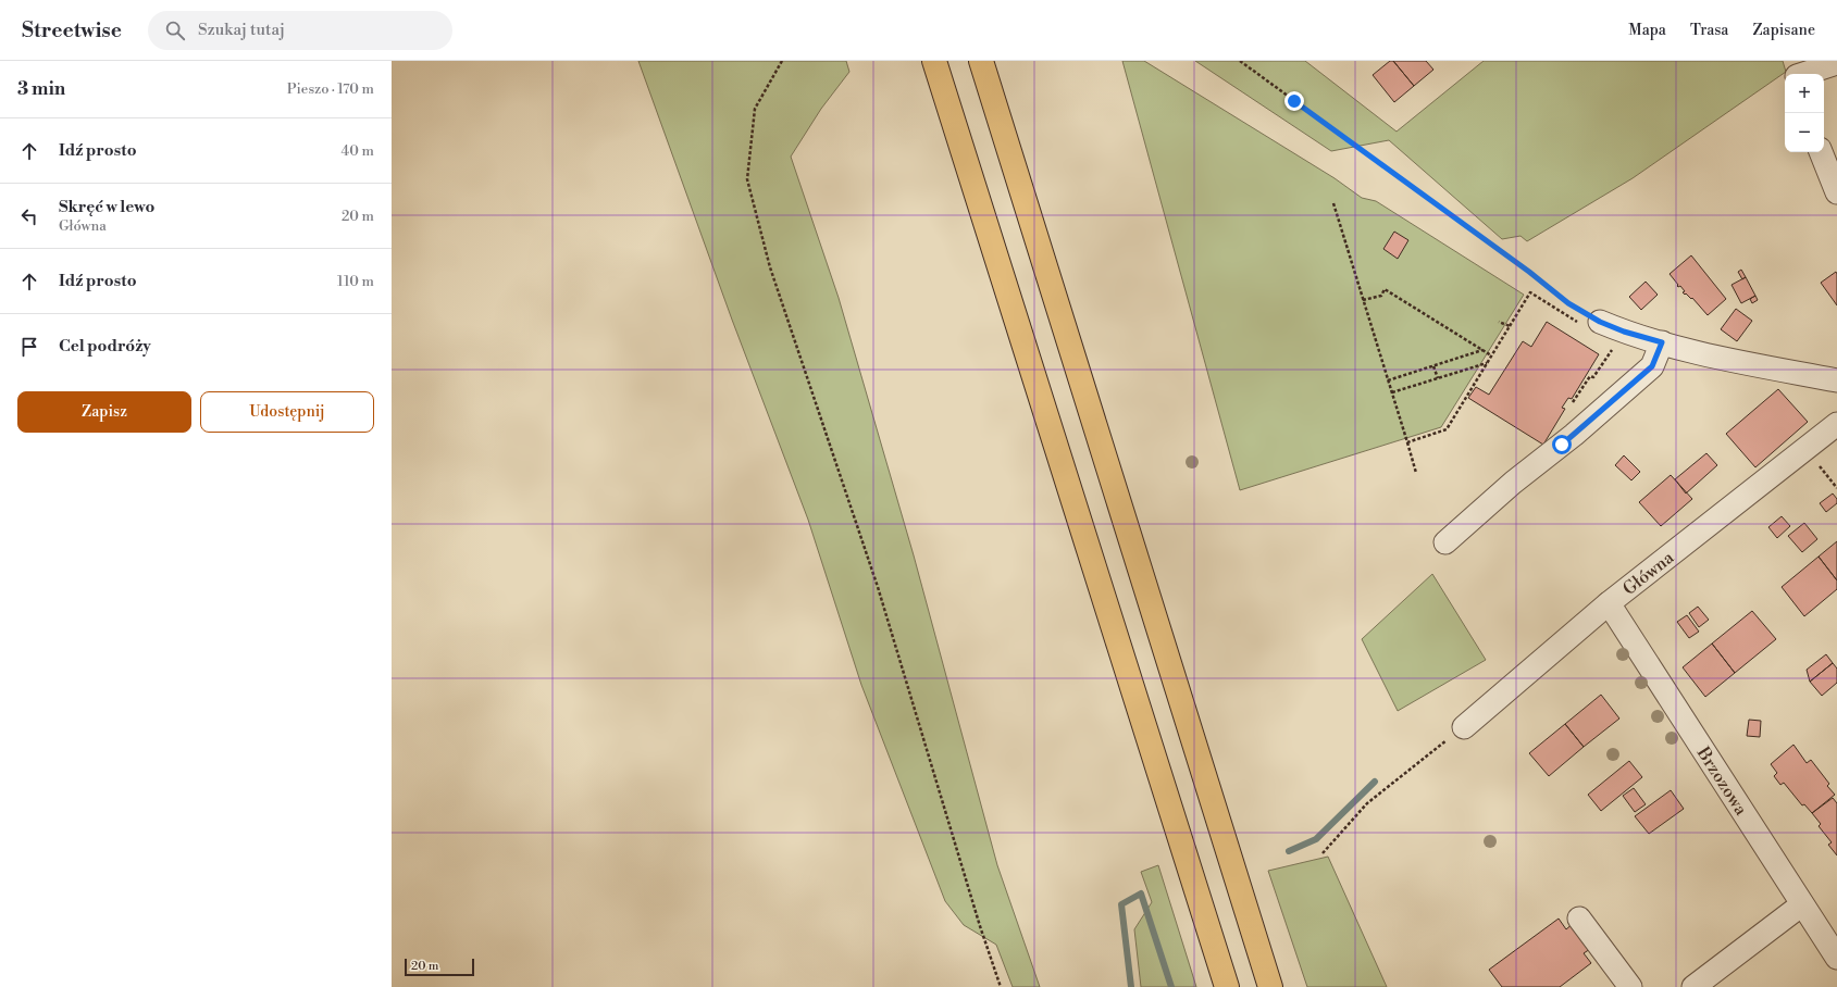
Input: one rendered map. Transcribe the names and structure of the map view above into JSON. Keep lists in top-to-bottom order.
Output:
{
  "streets": {
    "street": ["Główna", "Brzozowa"]
  },
  "crossings": [
    ["Główna", "Brzozowa"]
  ],
  "scale_bar": "20 m",
  "page": {
    "header": "Streetwise",
    "search": "Szukaj tutaj",
    "nav": ["Mapa", "Trasa", "Zapisane"],
    "heading": ["3 min", "Pieszo · 170 m"],
    "map_buttons": ["+", "−"],
    "list": [
      ["Idź prosto", "40 m"],
      ["Skręć w lewo", "Główna", "20 m"],
      ["Idź prosto", "110 m"],
      "Cel podróży"
    ],
    "buttons": ["Zapisz", "Udostępnij"],
    "scale": "20 m"
  }
}
